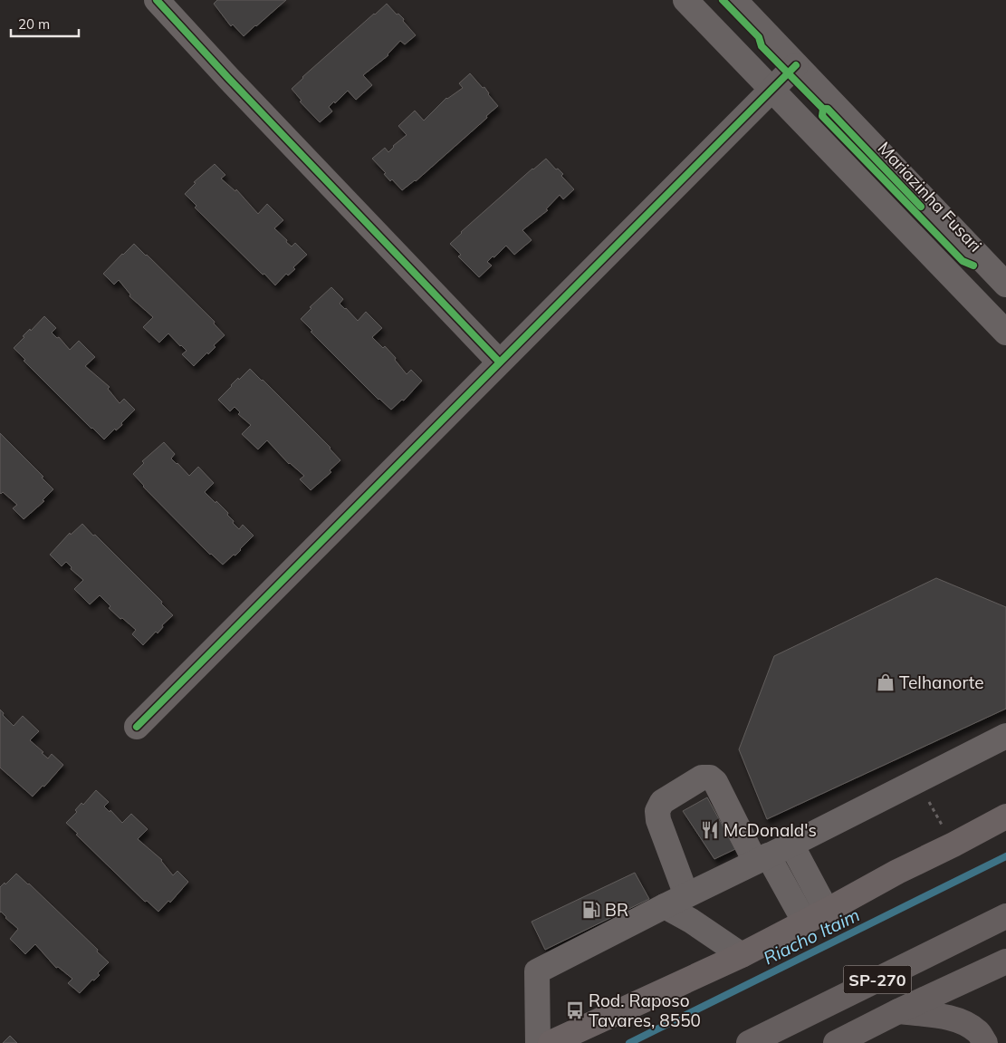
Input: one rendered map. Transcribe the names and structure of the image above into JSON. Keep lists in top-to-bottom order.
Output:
{
  "streets": {
    "highway": ["SP-270"],
    "cycle path": ["Mariazinha Fusari"]
  },
  "water": ["Riacho Itaim"],
  "places": {
    "shop": ["Telhanorte"],
    "restaurant": ["McDonald's"],
    "fuel station": ["BR"],
    "bus stop": ["Rod. Raposo Tavares, 8550"]
  },
  "scale_bar": "20 m"
}
